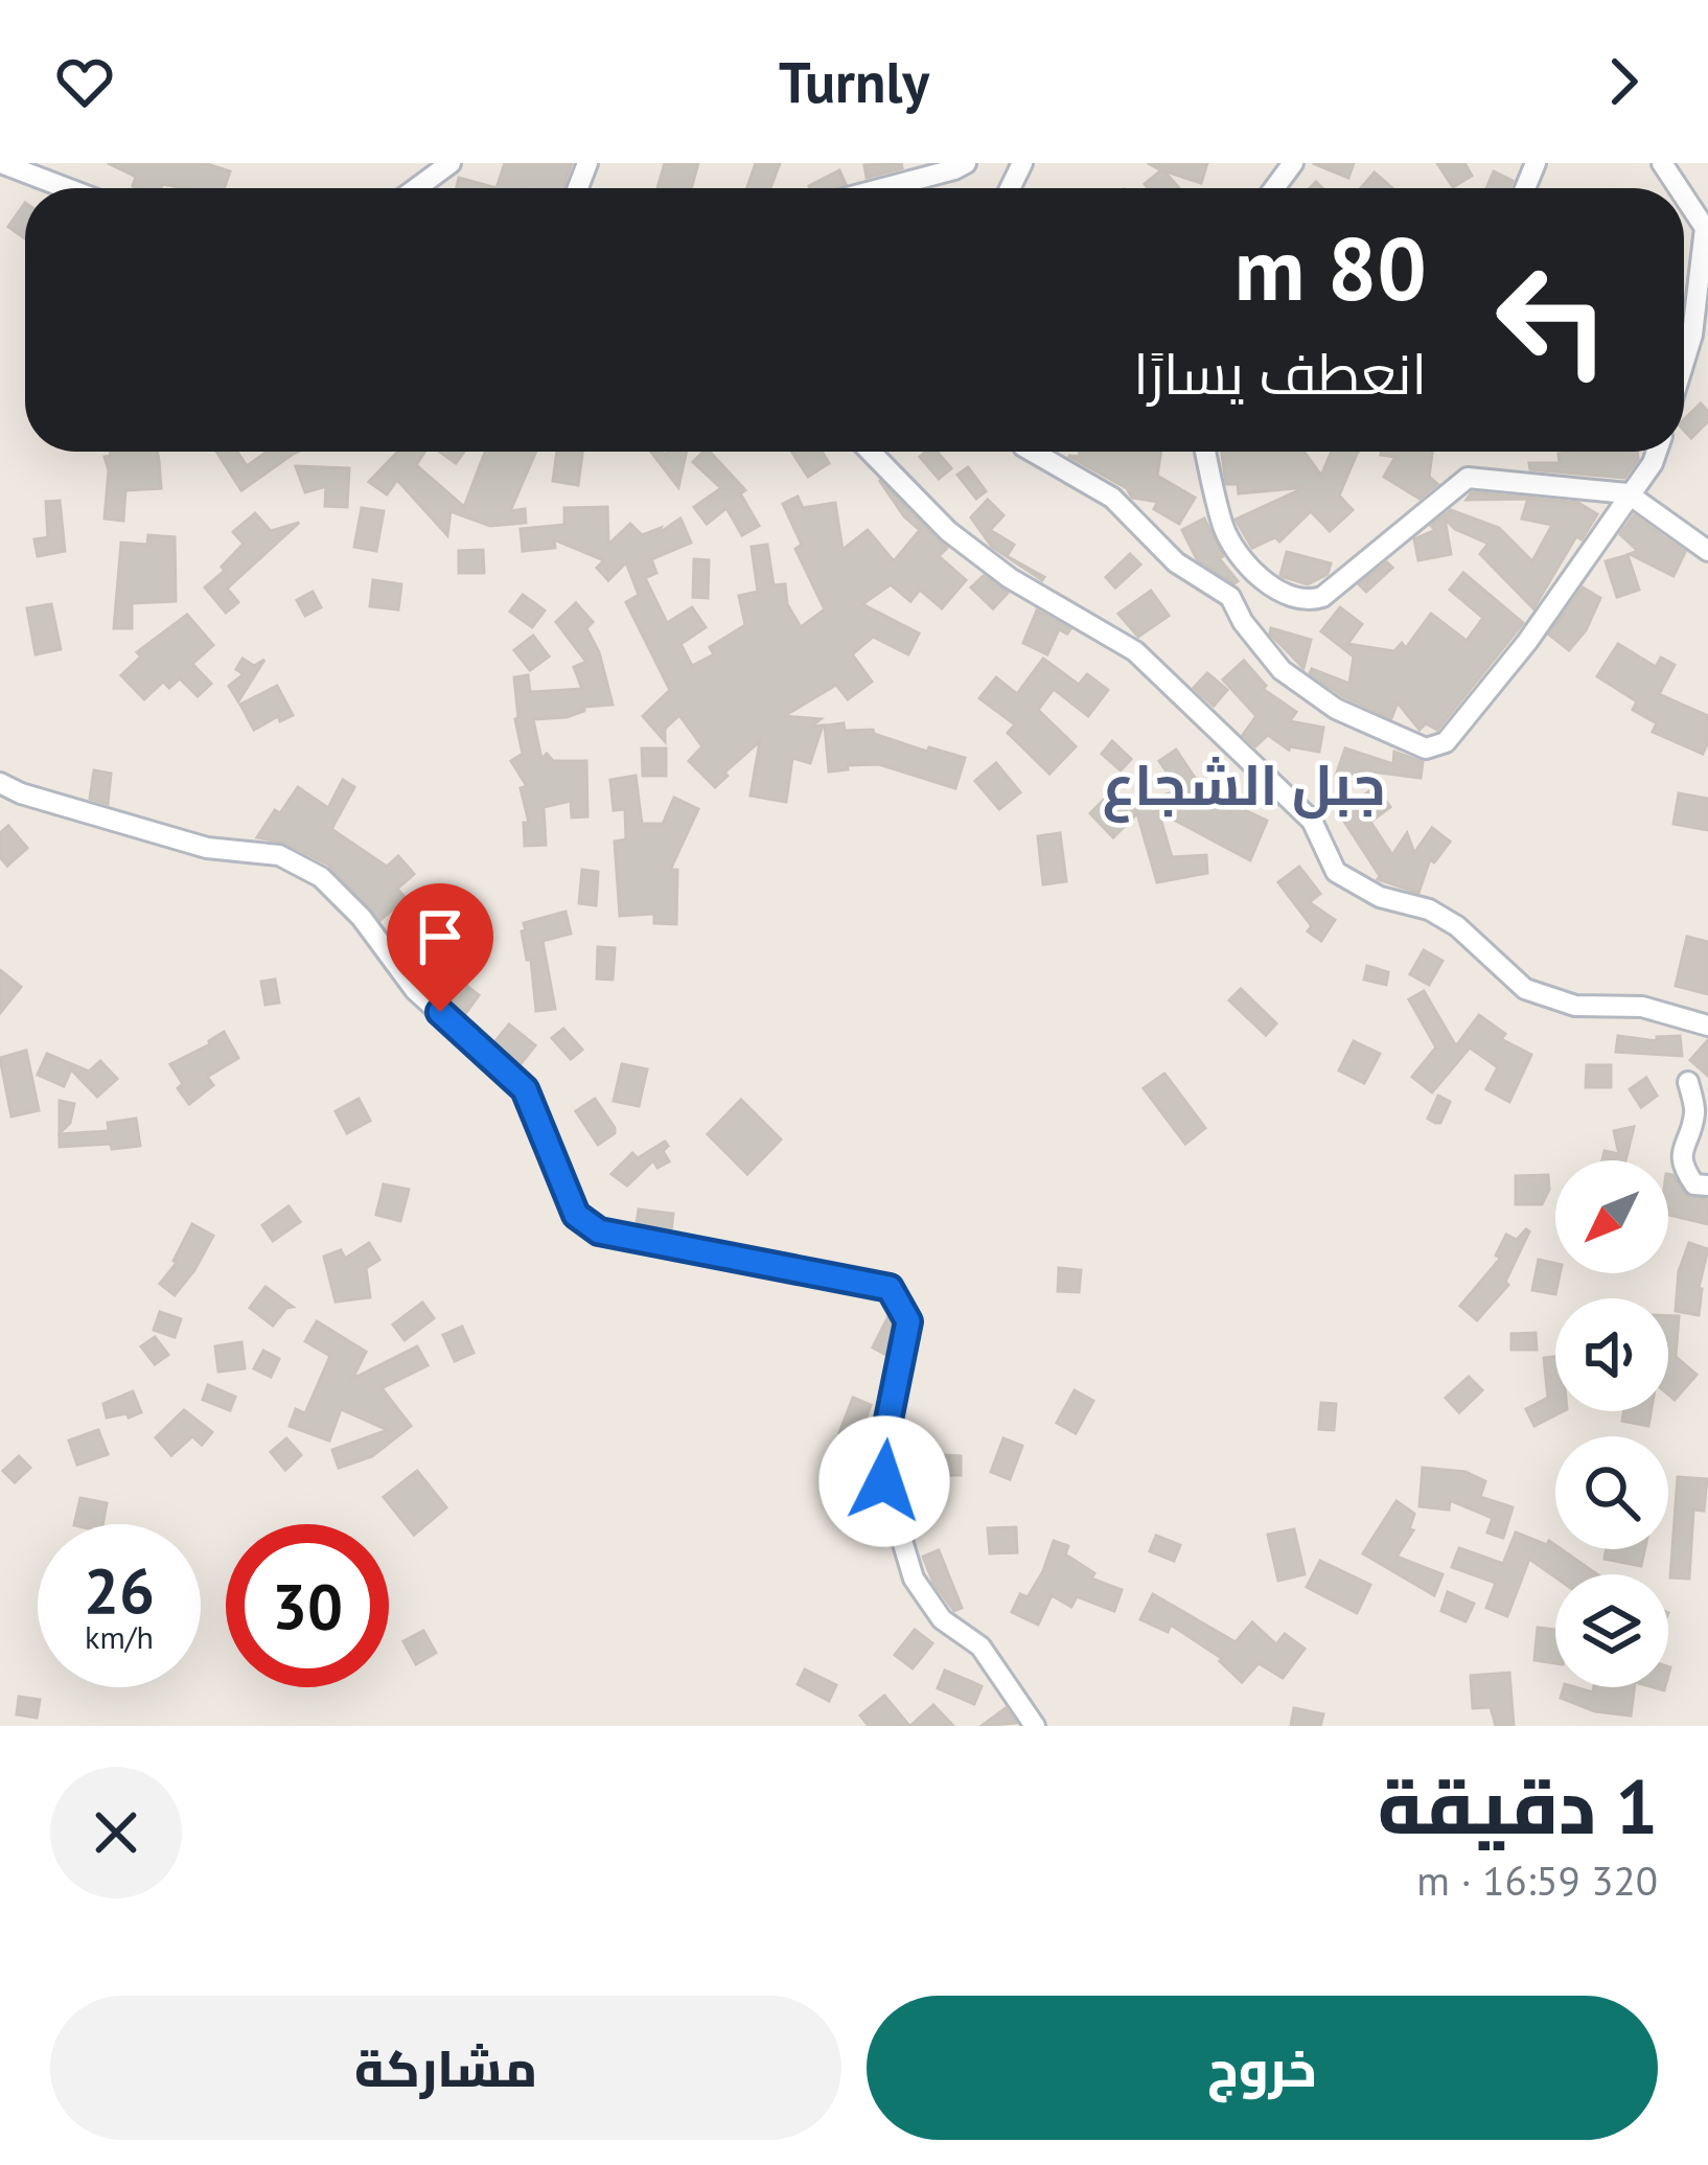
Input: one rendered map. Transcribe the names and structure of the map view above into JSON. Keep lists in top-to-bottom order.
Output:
{
  "districts": ["جبل الشجاع"],
  "north": "bottom left",
  "page": {
    "header": "Turnly",
    "turn": ["80 m", "انعطف يسارًا"],
    "speed": "26 km/h",
    "limit": "30",
    "heading": ["1 دقيقة", "320 m · 16:59"],
    "buttons": ["خروج", "مشاركة"]
  }
}
